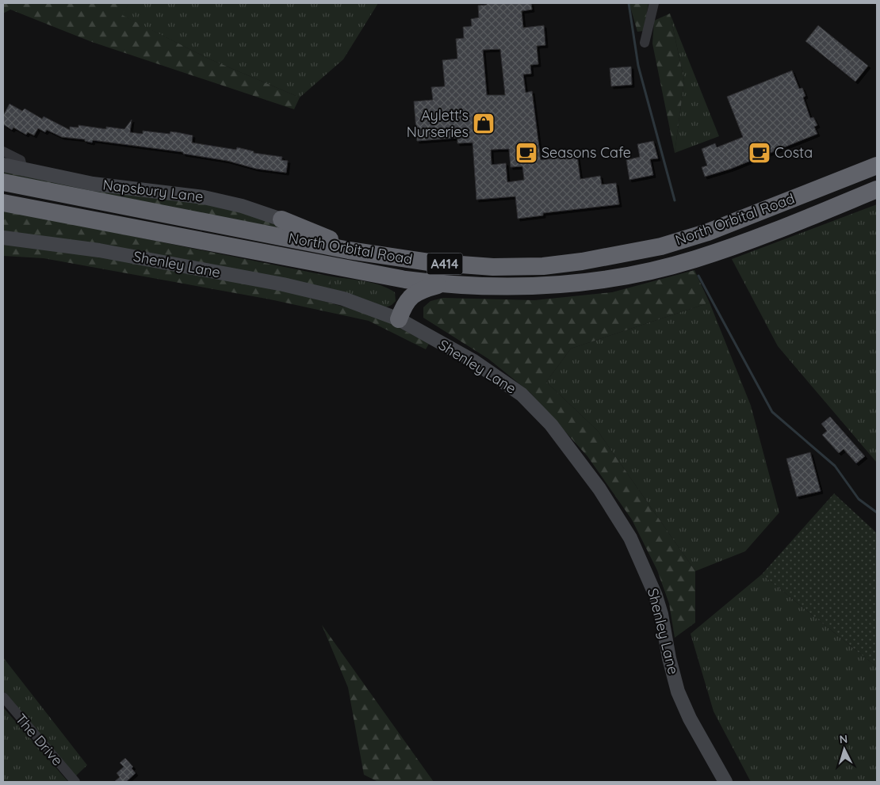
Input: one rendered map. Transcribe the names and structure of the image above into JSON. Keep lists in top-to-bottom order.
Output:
{
  "streets": {
    "highway": ["North Orbital Road", "A414"],
    "main road": ["Napsbury Lane", "Shenley Lane"],
    "street": ["The Drive"]
  },
  "places": {
    "shop": ["Aylett's Nurseries"],
    "cafe": ["Seasons Cafe", "Costa"]
  },
  "north": "top"
}
